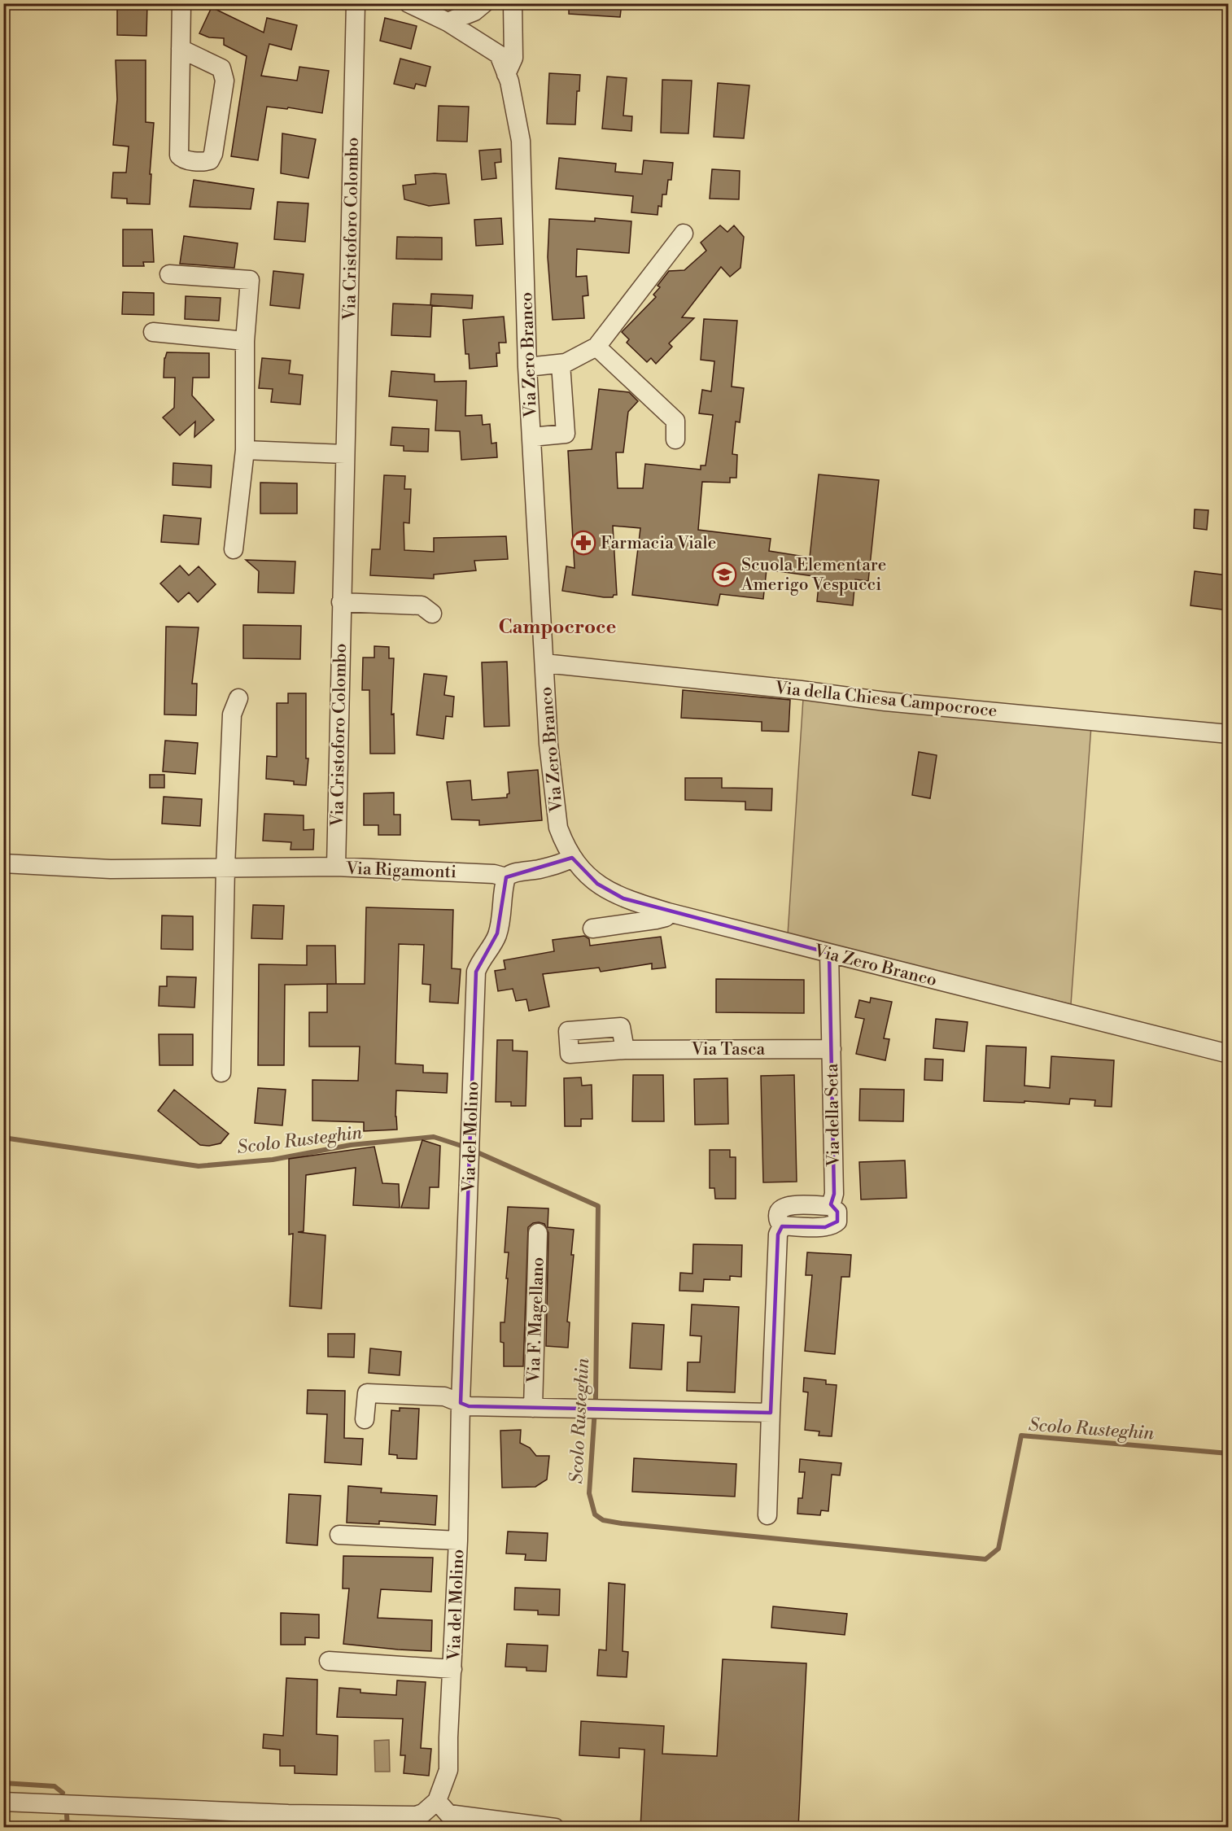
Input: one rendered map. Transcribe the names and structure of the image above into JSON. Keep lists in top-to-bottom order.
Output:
{
  "streets": {
    "street": [
      "Via Cristoforo Colombo",
      "Via Zero Branco",
      "Via della Chiesa Campocroce",
      "Via Rigamonti",
      "Via Tasca",
      "Via della Seta",
      "Via del Molino",
      "Via F. Magellano"
    ]
  },
  "crossings": [
    ["Via Cristoforo Colombo", "Via Rigamonti"],
    ["Via Zero Branco", "Via della Chiesa Campocroce"],
    ["Via Zero Branco", "Via Rigamonti"],
    ["Via Zero Branco", "Via della Seta"],
    ["Via Rigamonti", "Via del Molino"],
    ["Via Tasca", "Via della Seta"]
  ],
  "districts": ["Campocroce"],
  "water": ["Scolo Rusteghin"],
  "places": {
    "pharmacy": ["Farmacia Viale"],
    "school or university": ["Scuola Elementare Amerigo Vespucci"]
  }
}
